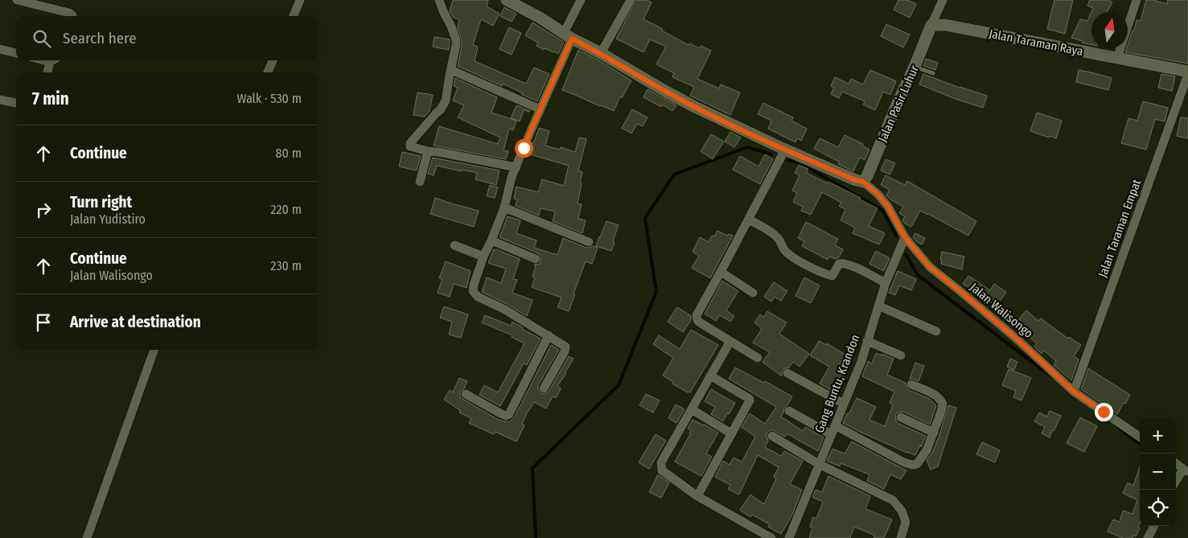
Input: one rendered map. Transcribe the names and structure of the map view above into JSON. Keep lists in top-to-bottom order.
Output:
{
  "streets": {
    "street": [
      "Jalan Taraman Raya",
      "Jalan Pasir Luhur",
      "Jalan Taraman Empat",
      "Jalan Walisongo",
      "Gang Buntu, Krandon"
    ]
  },
  "crossings": [
    ["Jalan Taraman Raya", "Jalan Pasir Luhur"],
    ["Jalan Taraman Raya", "Jalan Taraman Empat"],
    ["Jalan Pasir Luhur", "Jalan Walisongo"],
    ["Jalan Taraman Empat", "Jalan Walisongo"],
    ["Jalan Walisongo", "Gang Buntu, Krandon"]
  ],
  "north": "top",
  "page": {
    "search": "Search here",
    "heading": ["7 min", "Walk · 530 m"],
    "list": [
      ["Continue", "80 m"],
      ["Turn right", "Jalan Yudistiro", "220 m"],
      ["Continue", "Jalan Walisongo", "230 m"],
      "Arrive at destination"
    ],
    "map_buttons": ["+", "−"]
  }
}
